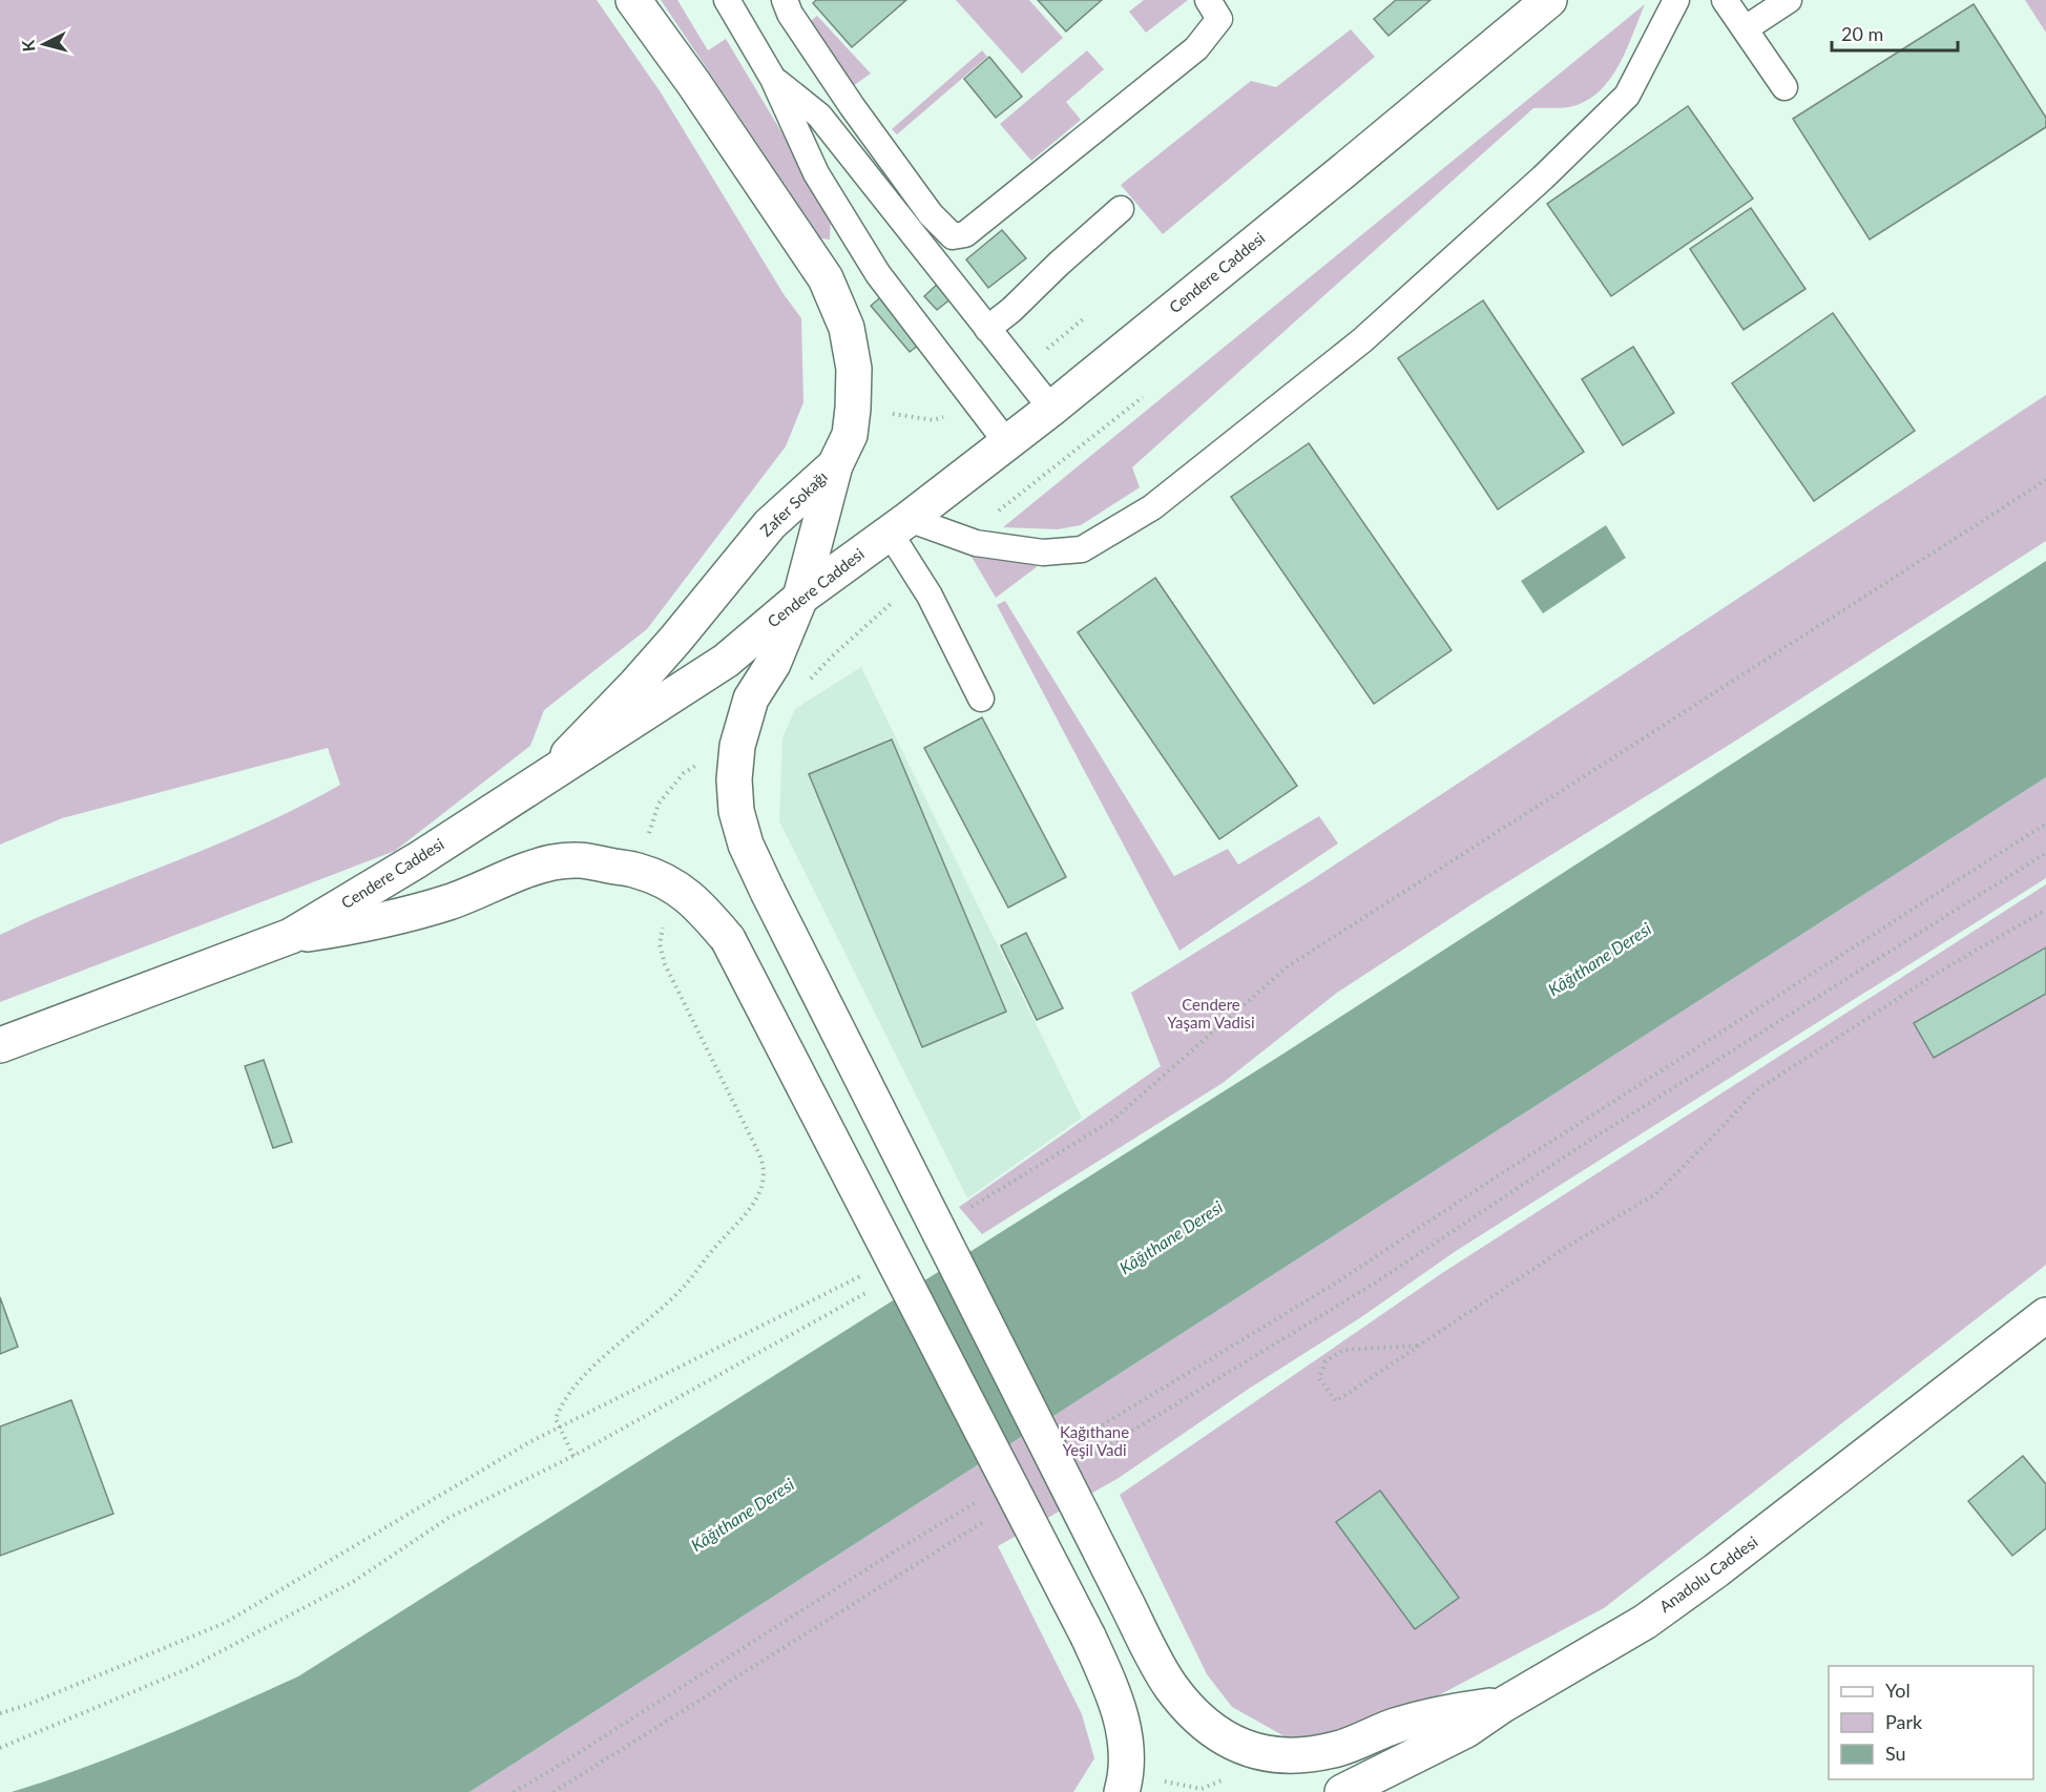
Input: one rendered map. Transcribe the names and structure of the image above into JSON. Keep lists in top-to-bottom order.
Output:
{
  "streets": {
    "main road": ["Cendere Caddesi", "Zafer Sokağı", "Anadolu Caddesi"]
  },
  "crossings": [
    ["Cendere Caddesi", "Zafer Sokağı"]
  ],
  "water": ["Kâğıthane Deresi"],
  "parks": ["Cendere Yaşam Vadisi", "Kağıthane Yeşil Vadi"],
  "legend": ["Yol", "Park", "Su"],
  "scale_bar": "20 m",
  "north": "left"
}
